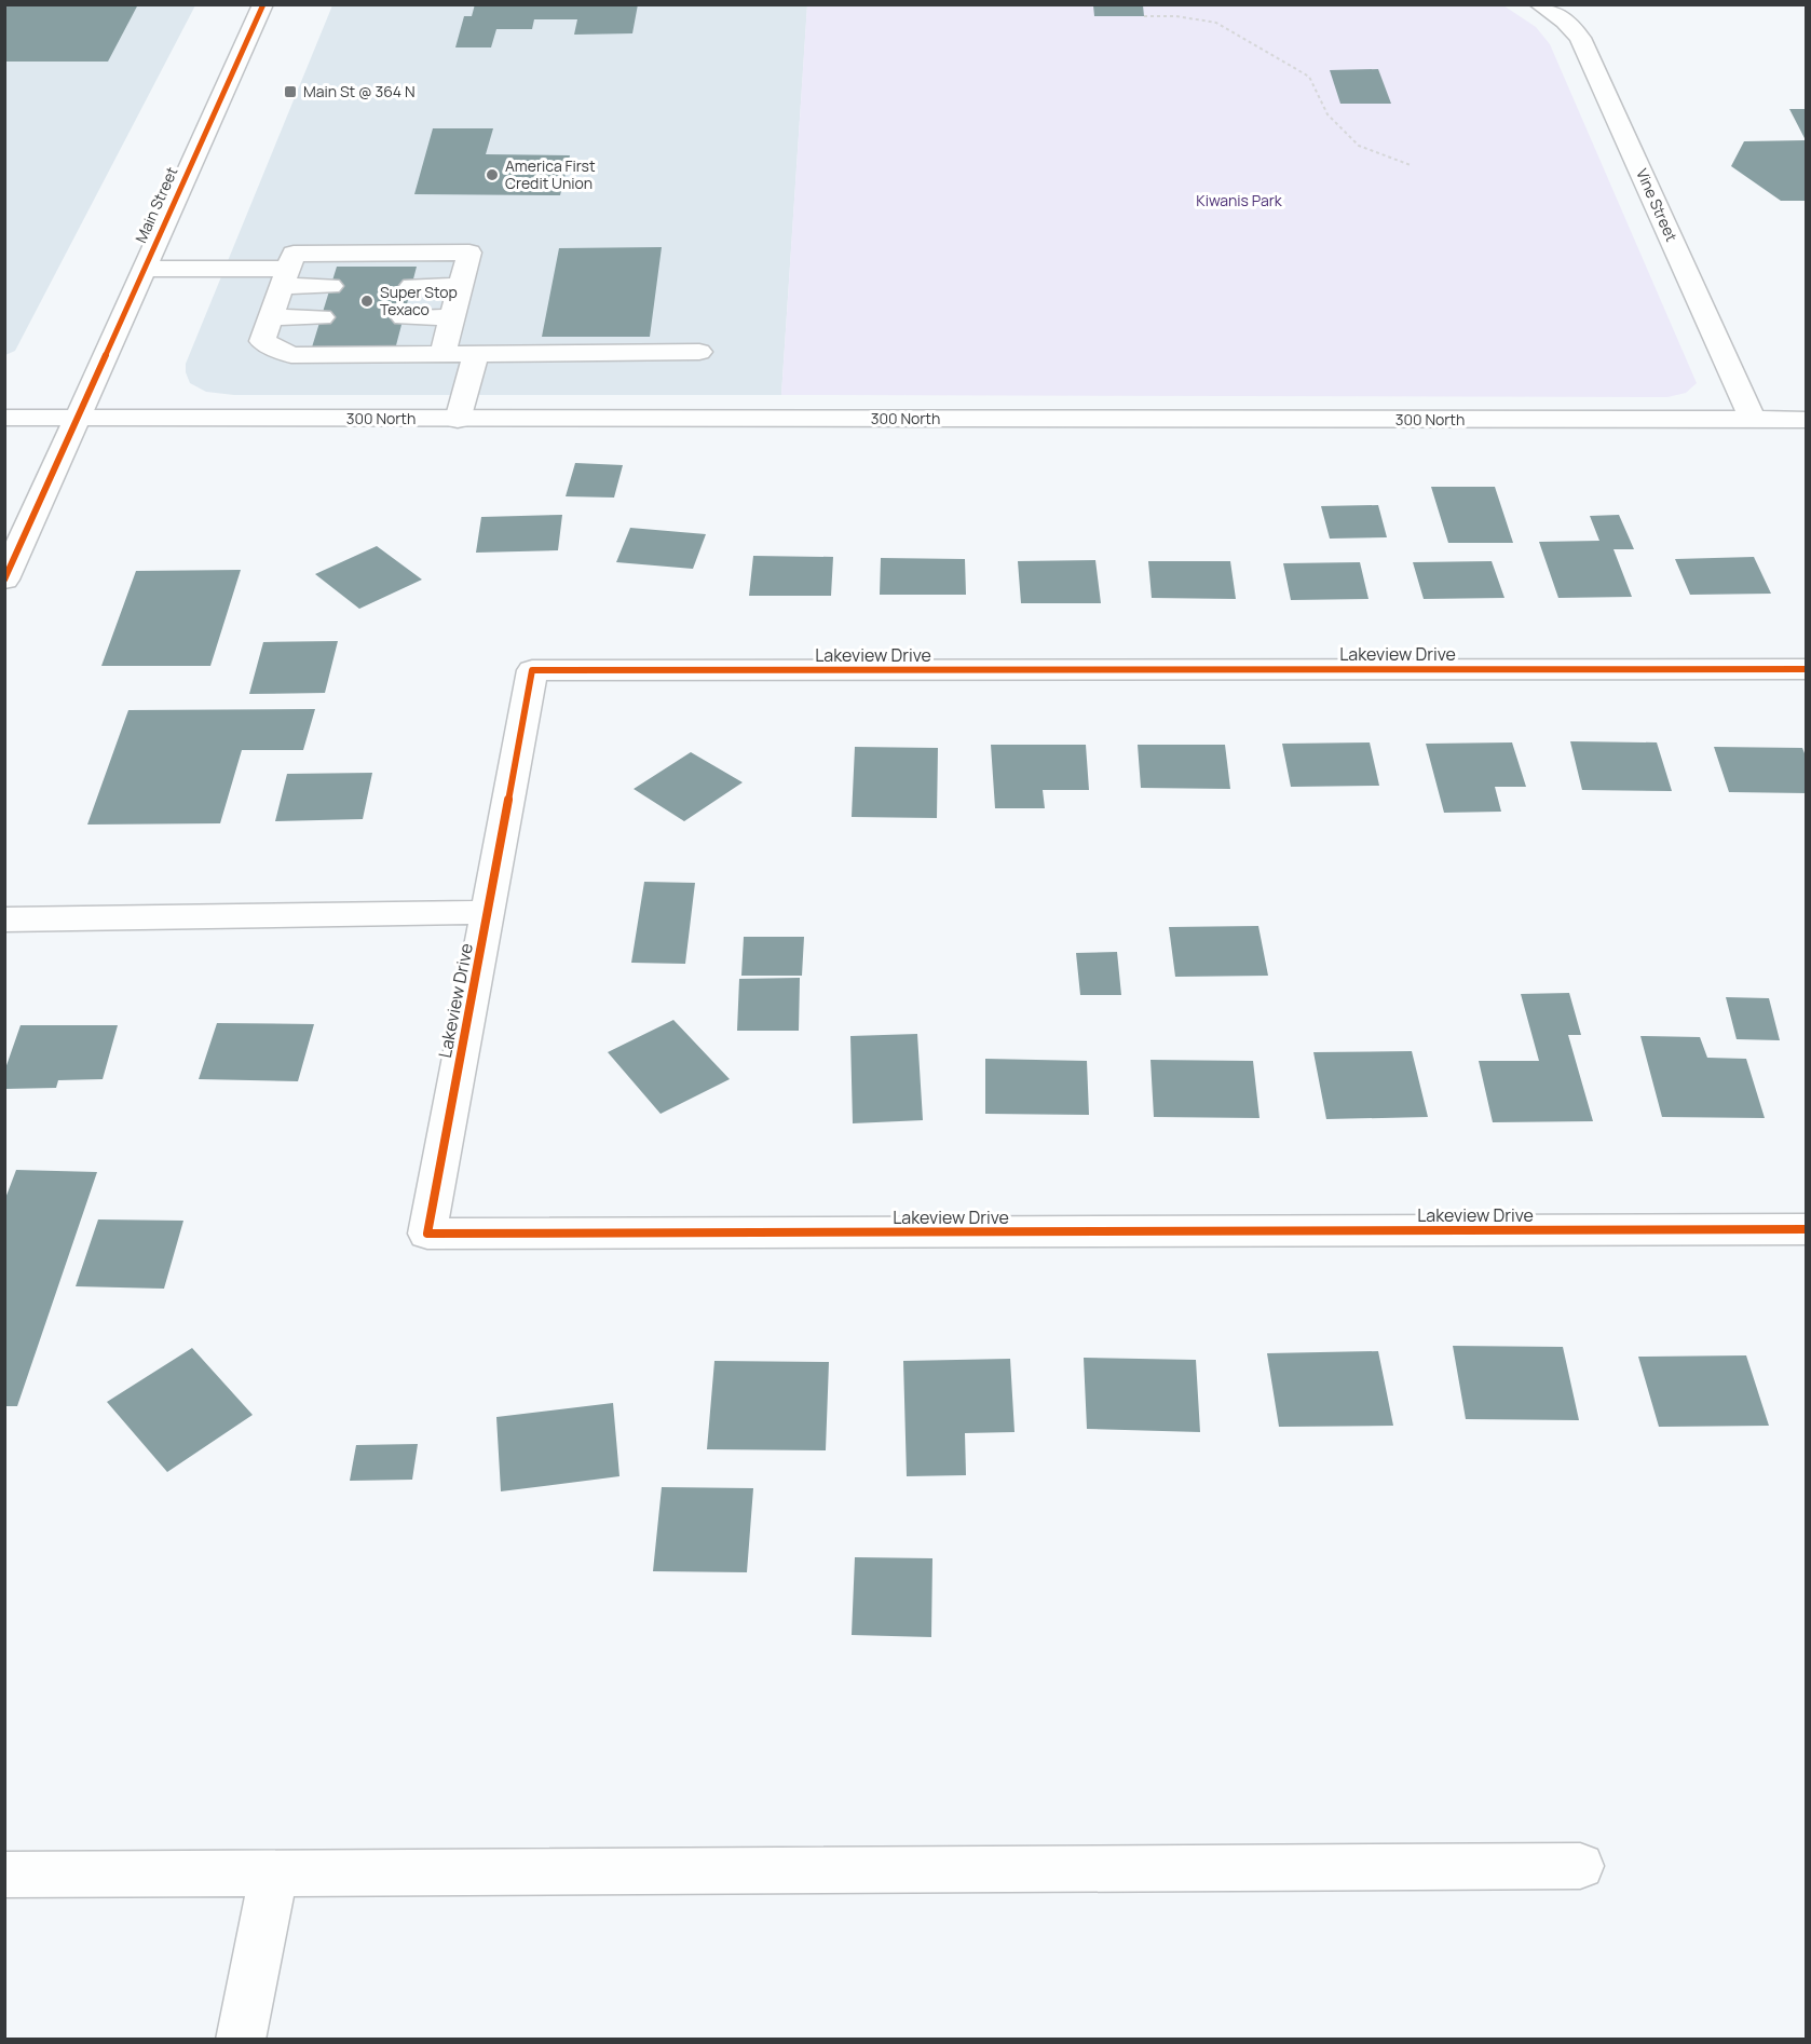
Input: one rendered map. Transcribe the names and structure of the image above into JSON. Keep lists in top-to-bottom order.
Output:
{
  "streets": {
    "street": [
      "Main Street",
      "Vine Street",
      "300 North",
      "Lakeview Drive"
    ]
  },
  "crossings": [
    ["Main Street", "300 North"],
    ["Vine Street", "300 North"]
  ],
  "parks": ["Kiwanis Park"],
  "places": {
    "transit": ["Main St @ 364 N"],
    "other": ["America First Credit Union", "Super Stop Texaco"]
  }
}
